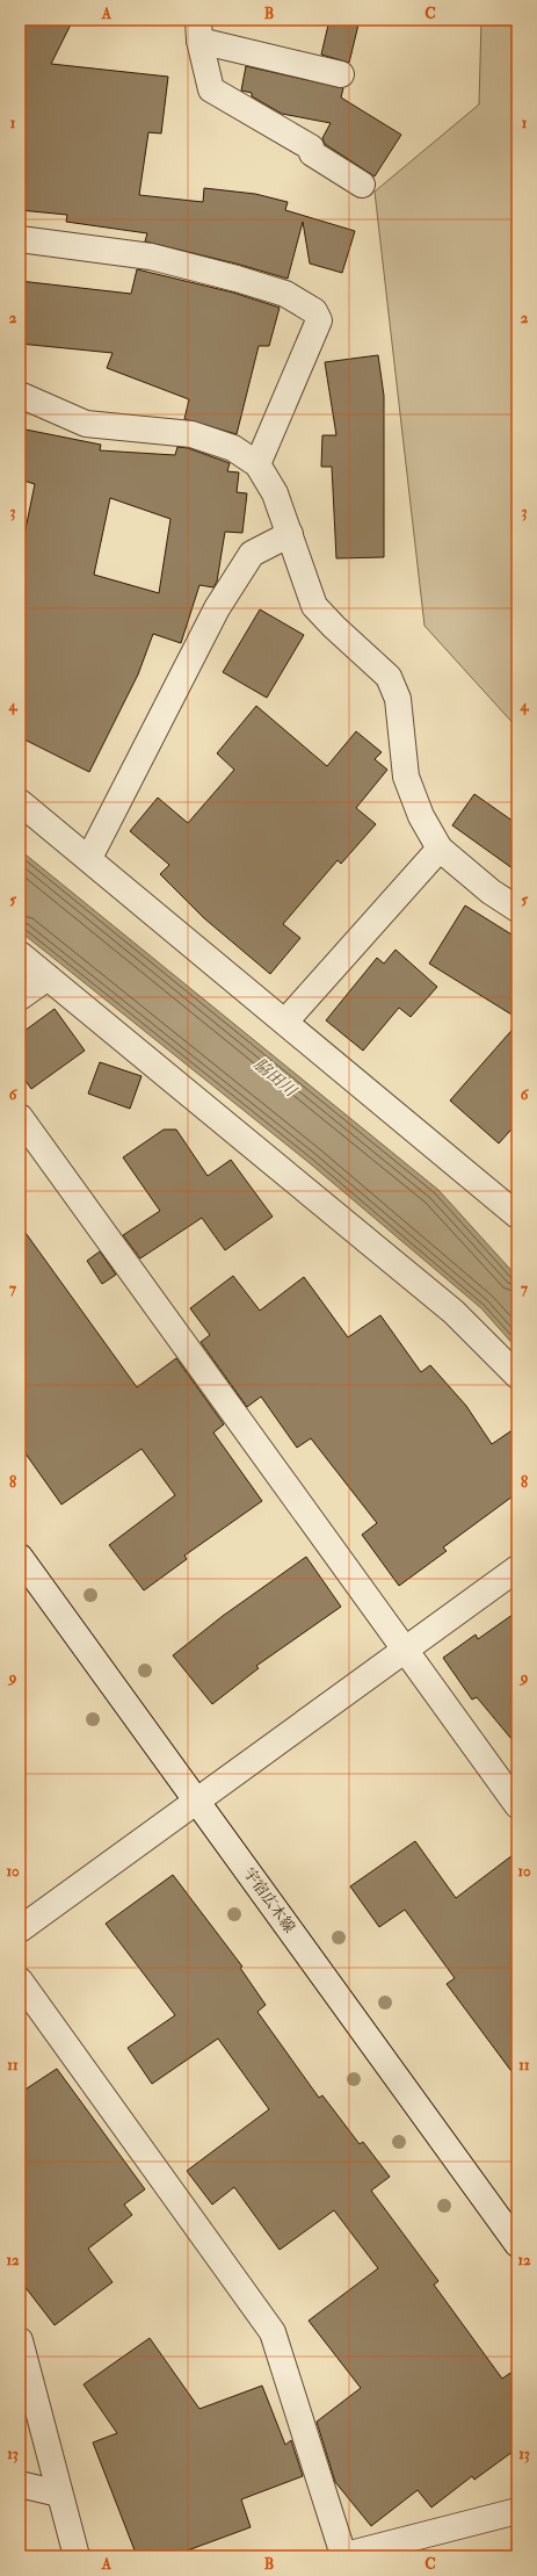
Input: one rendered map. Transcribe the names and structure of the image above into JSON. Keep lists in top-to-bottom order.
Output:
{
  "streets": {
    "street": ["宇宿広木線"]
  },
  "water": ["脇田川"],
  "grid": {
    "columns": ["A", "B", "C"],
    "rows": [
      "1",
      "2",
      "3",
      "4",
      "5",
      "6",
      "7",
      "8",
      "9",
      "10",
      "11",
      "12",
      "13"
    ]
  }
}
